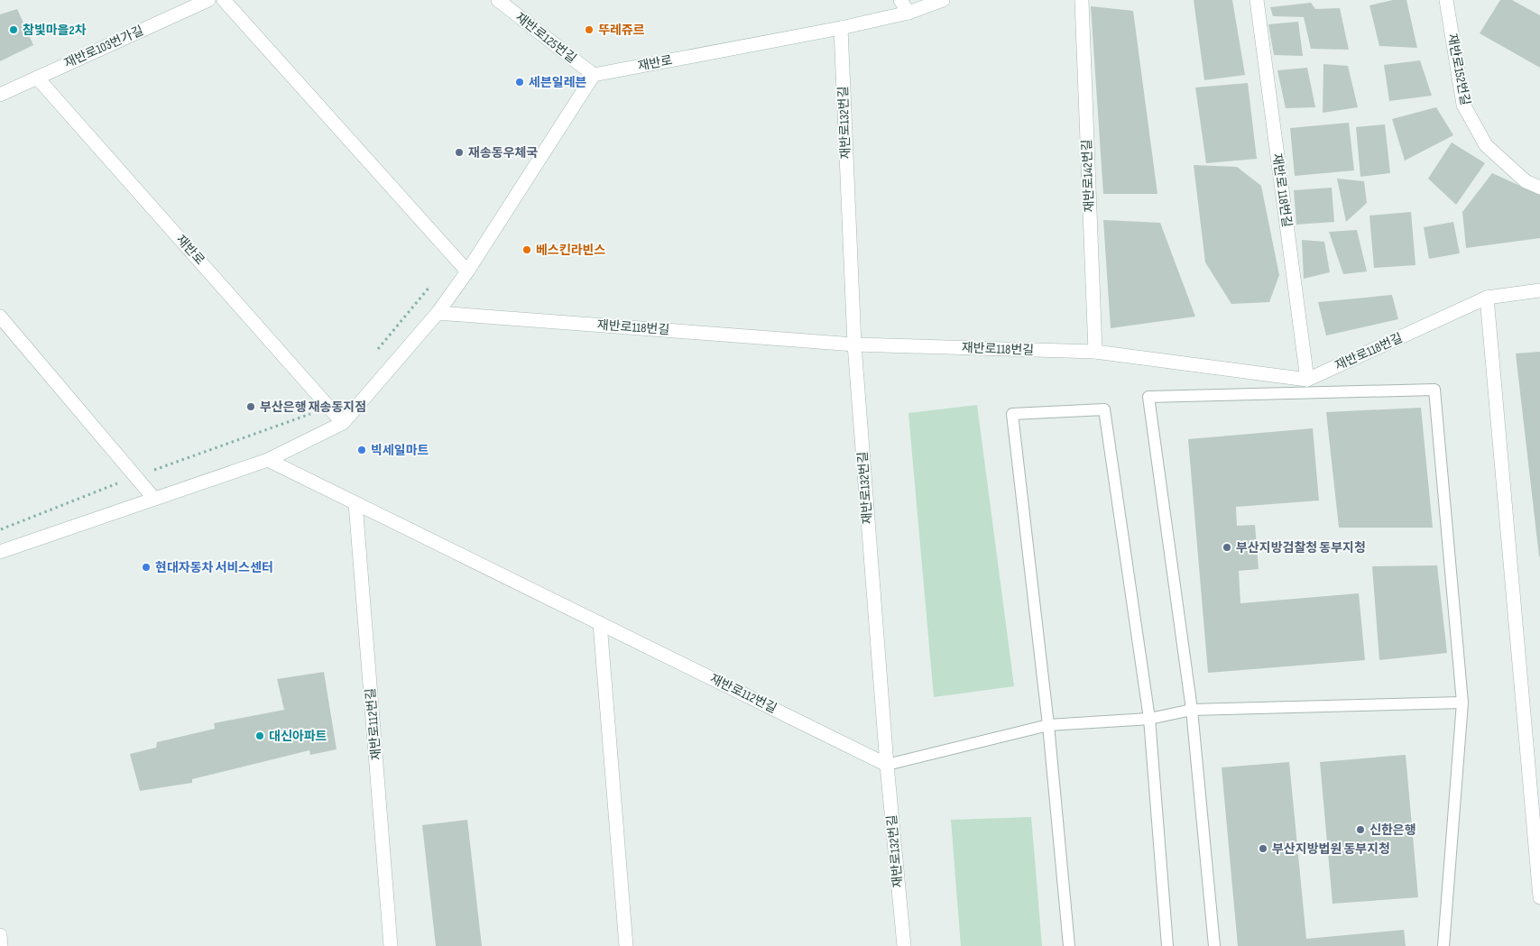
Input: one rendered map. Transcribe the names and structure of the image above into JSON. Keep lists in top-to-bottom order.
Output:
{
  "streets": {
    "street": [
      "재반로125번길",
      "재반로103번가길",
      "재반로",
      "재반로152번길",
      "재반로132번길",
      "재반로142번길",
      "재반로 118번길",
      "재반로118번길",
      "재반로112번길"
    ]
  },
  "crossings": [
    ["재반로125번길", "재반로"],
    ["재반로103번가길", "재반로"],
    ["재반로", "재반로132번길"],
    ["재반로132번길", "재반로118번길"],
    ["재반로132번길", "재반로112번길"],
    ["재반로142번길", "재반로118번길"],
    ["재반로 118번길", "재반로118번길"]
  ],
  "places": [
    "참빛마을2차",
    "뚜레쥬르",
    "세븐일레븐",
    "재송동우체국",
    "베스킨라빈스",
    "부산은행 재송동지점",
    "빅세일마트",
    "부산지방검찰청 동부지청",
    "현대자동차 서비스센터",
    "대신아파트",
    "신한은행",
    "부산지방법원 동부지청"
  ]
}
